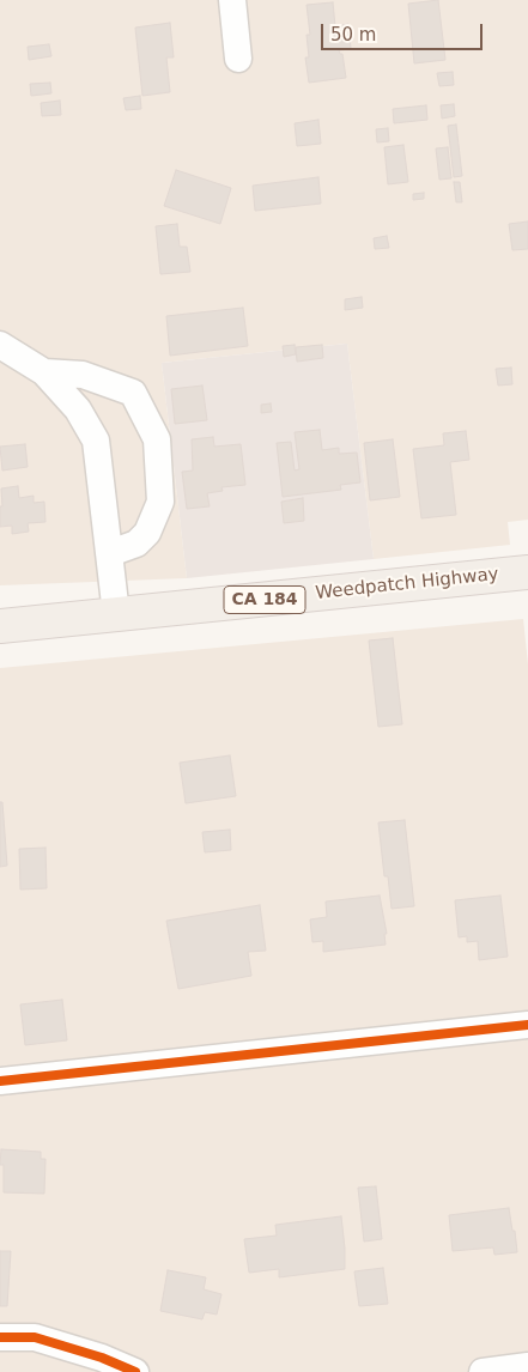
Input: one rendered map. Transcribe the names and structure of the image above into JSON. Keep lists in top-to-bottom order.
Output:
{
  "streets": {
    "main road": ["Weedpatch Highway", "CA 184"]
  },
  "scale_bar": "50 m"
}
